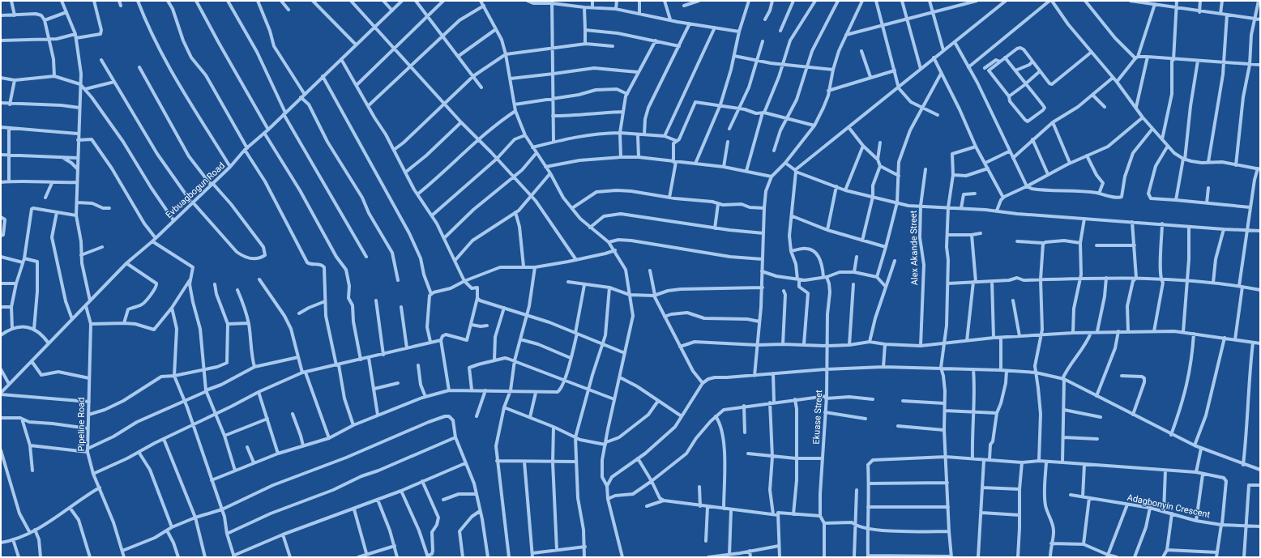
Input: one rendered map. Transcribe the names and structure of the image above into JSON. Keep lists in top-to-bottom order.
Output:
{
  "streets": {
    "street": [
      "Evbuagbogun Road",
      "Alex Akande Street",
      "Ekuase Street",
      "Pipeline Road",
      "Adagbonyin Crescent"
    ]
  },
  "crossings": [
    ["Evbuagbogun Road", "Pipeline Road"]
  ]
}
